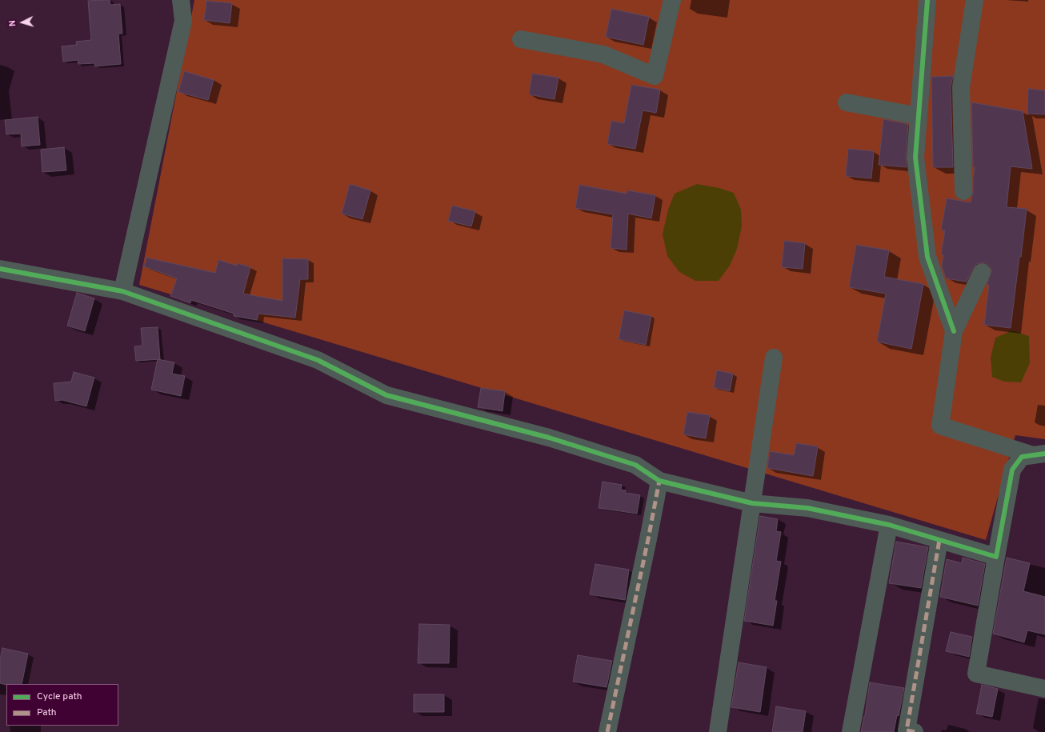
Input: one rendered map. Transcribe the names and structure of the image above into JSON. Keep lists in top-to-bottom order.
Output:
{
  "legend": ["Cycle path", "Path"],
  "north": "left"
}
